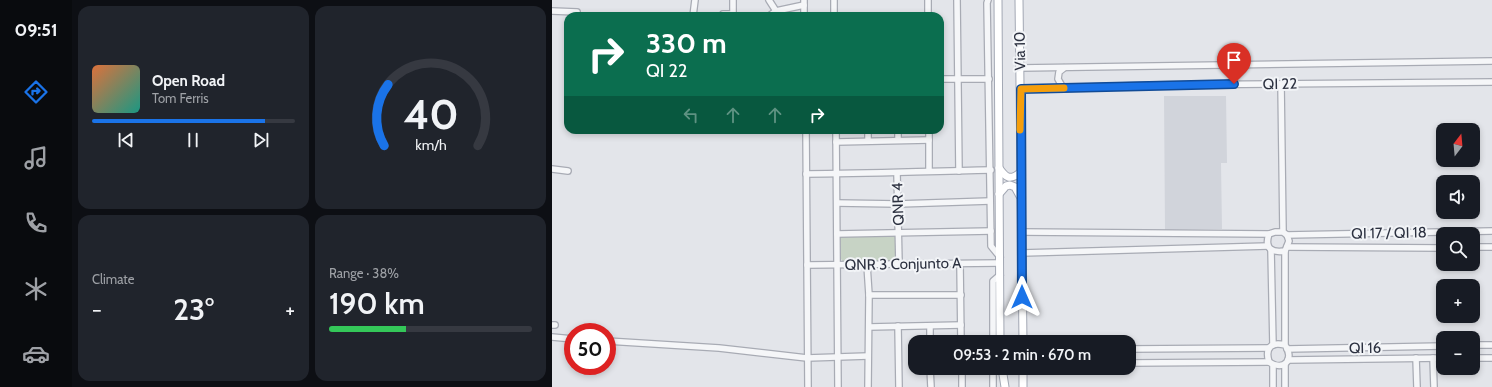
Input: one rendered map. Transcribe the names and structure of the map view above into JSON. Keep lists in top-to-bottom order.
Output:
{
  "streets": {
    "main road": ["Via 10"],
    "street": [
      "QI 22",
      "QNR 4",
      "QI 17 / QI 18",
      "QNR 3 Conjunto A",
      "QI 16"
    ]
  },
  "crossings": [
    ["Via 10", "QI 22"],
    ["Via 10", "QNR 3 Conjunto A"]
  ],
  "north": "top",
  "page": {
    "tabs": "09:51",
    "turn": ["330 m", "QI 22"],
    "song": ["Open Road", "Tom Ferris"],
    "map_buttons": ["+", "−"],
    "tile": [
      "Climate",
      ["Range · 38%", "190 km"]
    ],
    "heat": ["−", "23°", "+"],
    "limit": "50",
    "trip": "09:53 · 2 min · 670 m",
    "gauge": ["40", "km/h"]
  }
}
